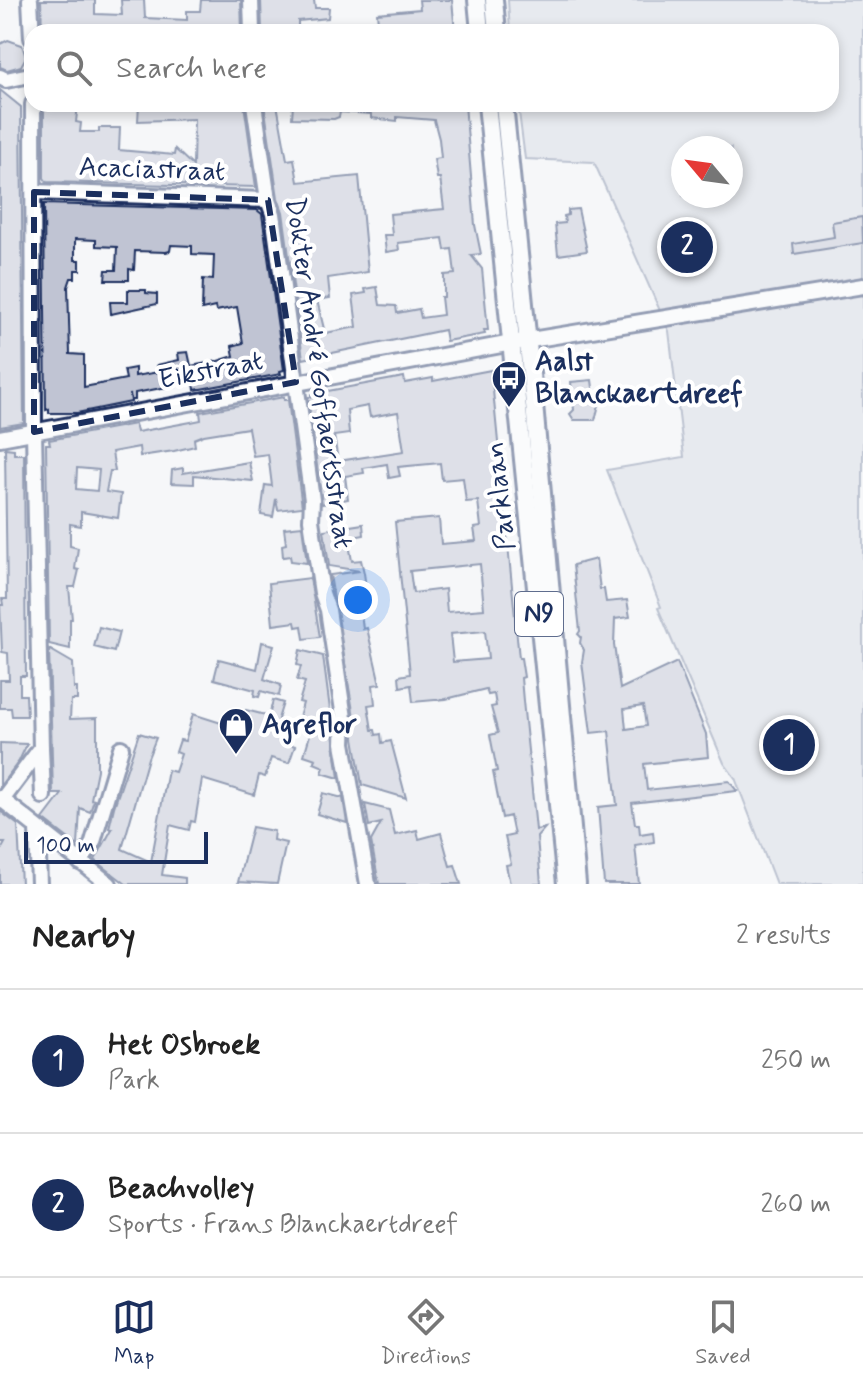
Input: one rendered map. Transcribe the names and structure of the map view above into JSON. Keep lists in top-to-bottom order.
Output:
{
  "streets": {
    "main road": ["Parklaan", "N9"],
    "street": ["Acaciastraat", "Eikstraat", "Dokter André Goffaertsstraat"]
  },
  "crossings": [
    ["Acaciastraat", "Dokter André Goffaertsstraat"],
    ["Eikstraat", "Dokter André Goffaertsstraat"],
    ["Eikstraat", "Parklaan"]
  ],
  "places": {
    "bus stop": ["Aalst Blanckaertdreef"],
    "shop": ["Agreflor"]
  },
  "scale_bar": "100 m",
  "north": "top left",
  "page": {
    "search": "Search here",
    "pins": ["2", "1"],
    "scale": "100 m",
    "heading": ["Nearby", "2 results"],
    "list": [
      {
        "mark": "1",
        "name": "Het Osbroek",
        "note": "Park",
        "value": "250 m"
      },
      {
        "mark": "2",
        "name": "Beachvolley",
        "note": "Sports · Frans Blanckaertdreef",
        "value": "260 m"
      }
    ],
    "nav": ["Map", "Directions", "Saved"]
  }
}
